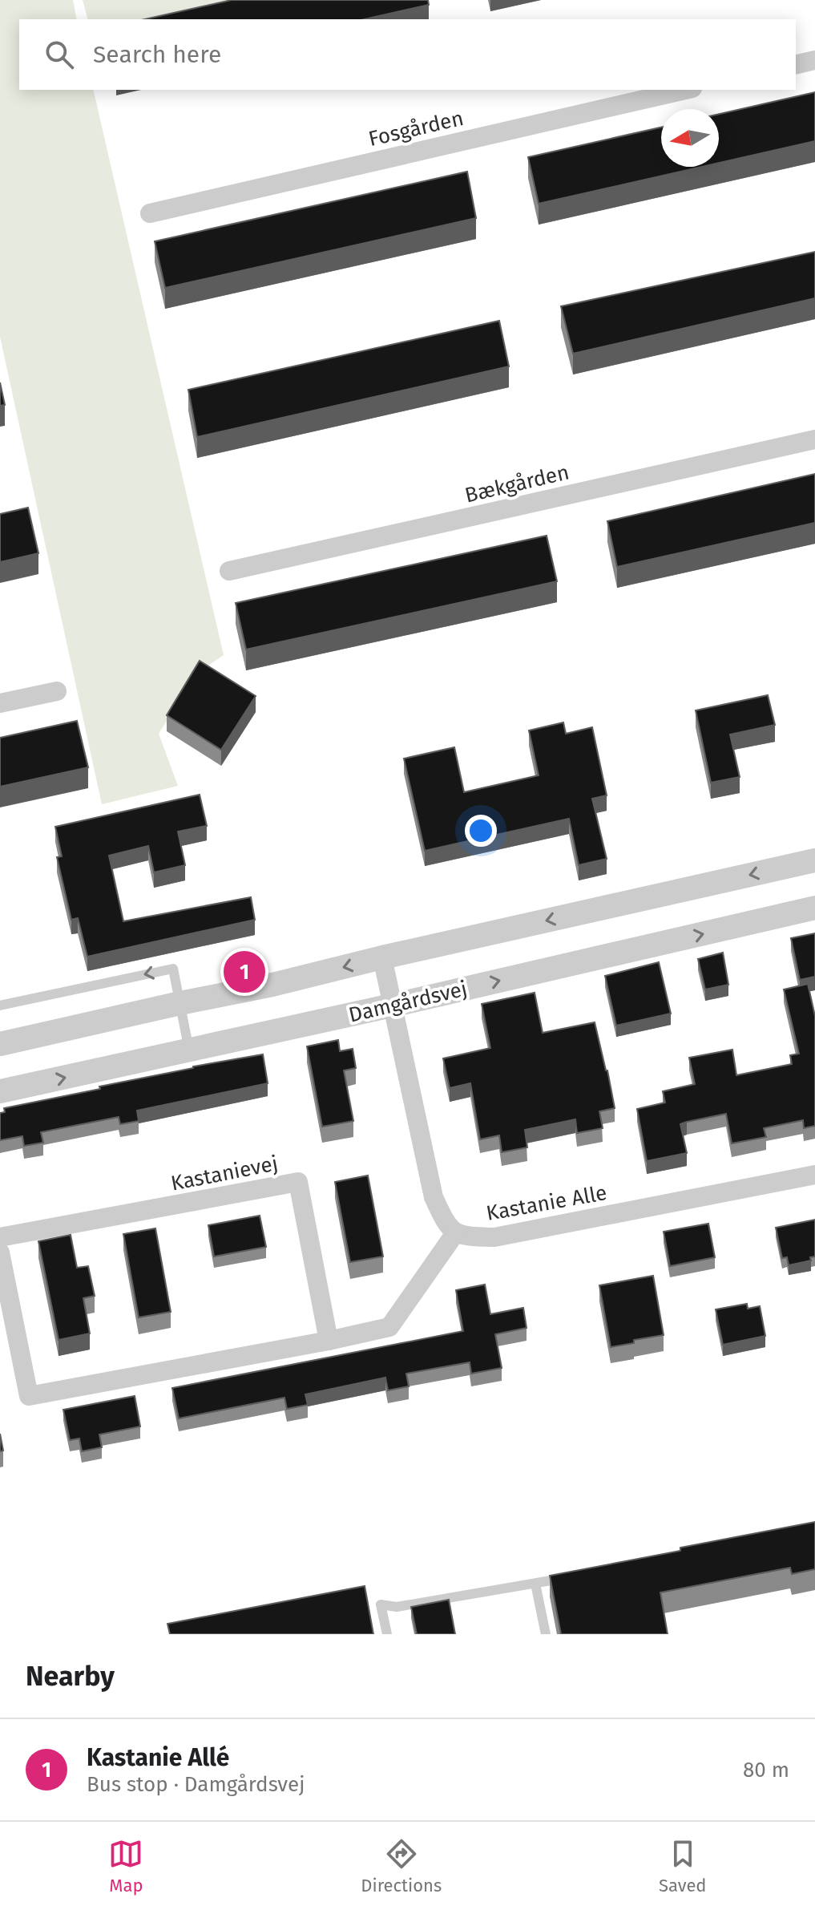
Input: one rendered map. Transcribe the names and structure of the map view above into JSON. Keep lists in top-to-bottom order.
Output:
{
  "streets": {
    "street": [
      "Fosgården",
      "Bækgården",
      "Damgårdsvej",
      "Kastanievej",
      "Kastanie Alle"
    ]
  },
  "north": "left",
  "page": {
    "search": "Search here",
    "pins": "1",
    "heading": "Nearby",
    "list": [
      {
        "mark": "1",
        "name": "Kastanie Allé",
        "note": "Bus stop · Damgårdsvej",
        "value": "80 m"
      }
    ],
    "nav": ["Map", "Directions", "Saved"]
  }
}
